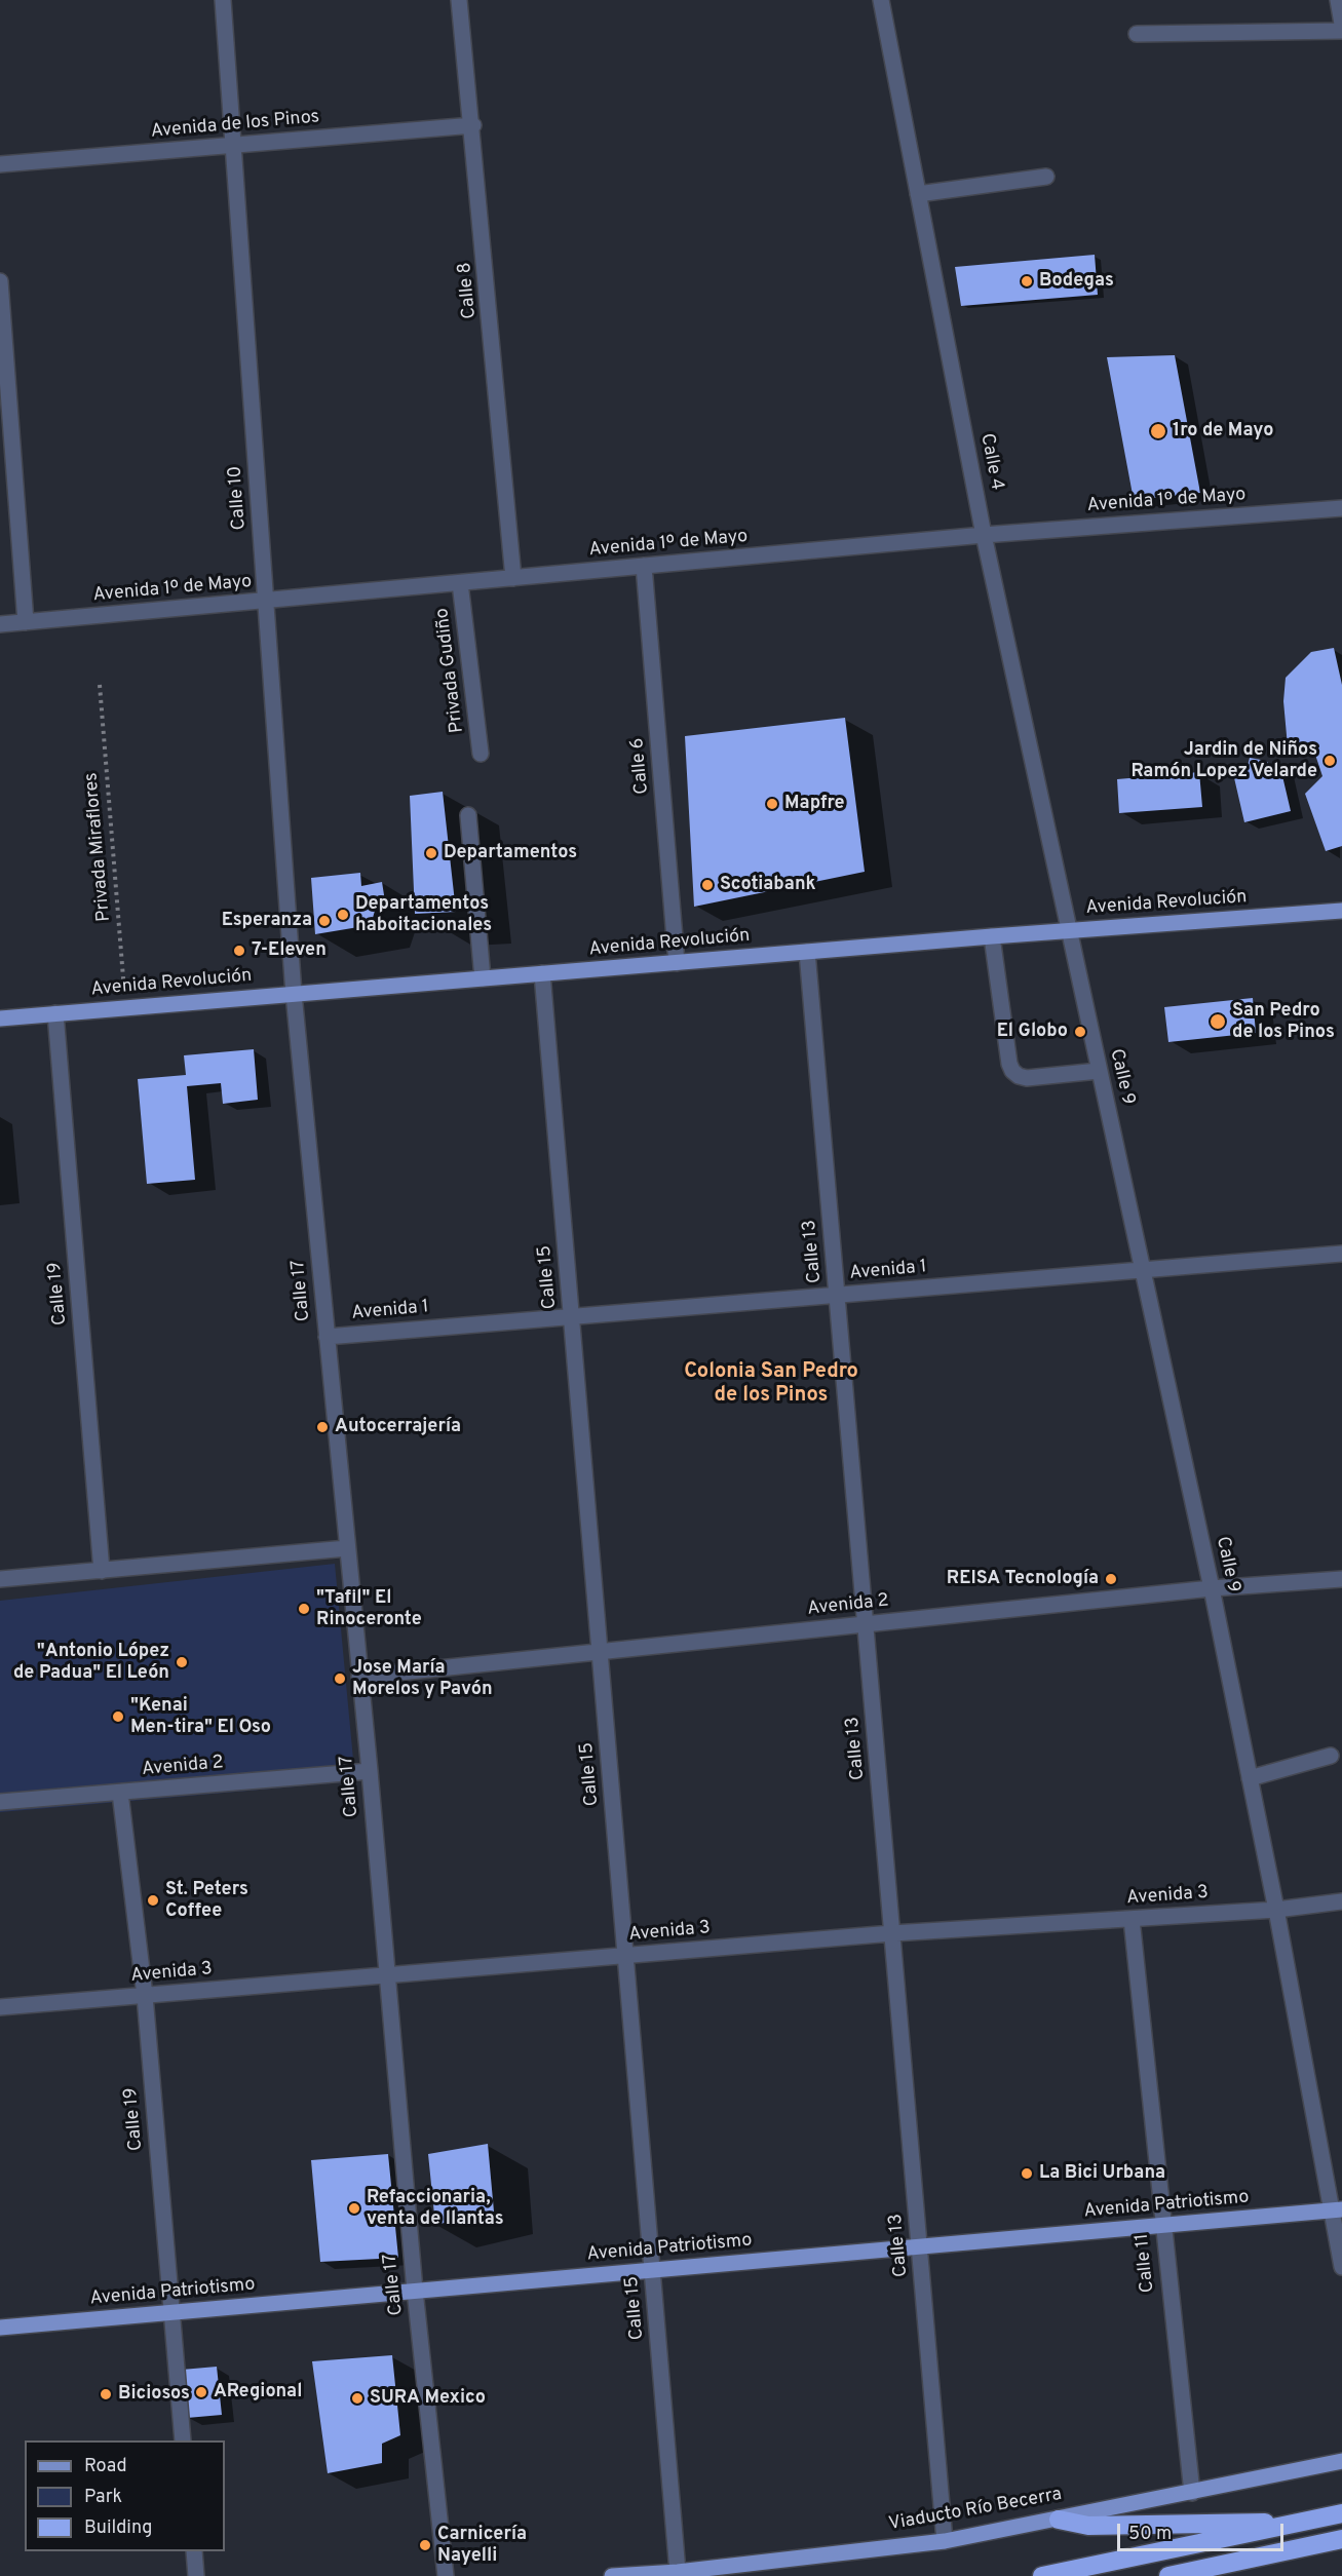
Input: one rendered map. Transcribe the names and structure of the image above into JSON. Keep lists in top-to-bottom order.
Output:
{
  "streets": {
    "main road": ["Avenida Revolución", "Avenida Patriotismo", "Viaducto Río Becerra"],
    "street": [
      "Avenida de los Pinos",
      "Calle 8",
      "Calle 4",
      "Calle 10",
      "Avenida 1º de Mayo",
      "Privada Gudiño",
      "Calle 6",
      "Calle 9",
      "Calle 13",
      "Avenida 1",
      "Calle 15",
      "Calle 17",
      "Calle 19",
      "Avenida 2",
      "Avenida 3",
      "Calle 11"
    ],
    "path": ["Privada Miraflores"]
  },
  "crossings": [
    ["Avenida de los Pinos", "Calle 8"],
    ["Avenida de los Pinos", "Calle 10"],
    ["Calle 8", "Avenida 1º de Mayo"],
    ["Calle 4", "Avenida 1º de Mayo"],
    ["Calle 4", "Avenida Revolución"],
    ["Calle 4", "Calle 9"],
    ["Calle 10", "Avenida 1º de Mayo"],
    ["Calle 10", "Avenida Revolución"],
    ["Calle 10", "Calle 17"],
    ["Avenida 1º de Mayo", "Privada Gudiño"],
    ["Avenida 1º de Mayo", "Calle 6"],
    ["Calle 6", "Avenida Revolución"],
    ["Privada Miraflores", "Avenida Revolución"],
    ["Avenida Revolución", "Calle 9"],
    ["Avenida Revolución", "Calle 13"],
    ["Avenida Revolución", "Calle 15"],
    ["Avenida Revolución", "Calle 17"],
    ["Avenida Revolución", "Calle 19"],
    ["Calle 9", "Avenida 1"],
    ["Calle 9", "Avenida 2"],
    ["Calle 9", "Avenida 3"],
    ["Calle 9", "Avenida Patriotismo"],
    ["Calle 13", "Avenida 1"],
    ["Calle 13", "Avenida 2"],
    ["Calle 13", "Avenida 3"],
    ["Calle 13", "Avenida Patriotismo"],
    ["Calle 13", "Viaducto Río Becerra"],
    ["Avenida 1", "Calle 15"],
    ["Avenida 1", "Calle 17"],
    ["Calle 15", "Avenida 2"],
    ["Calle 15", "Avenida 3"],
    ["Calle 15", "Avenida Patriotismo"],
    ["Calle 15", "Viaducto Río Becerra"],
    ["Calle 17", "Avenida 2"],
    ["Calle 17", "Avenida 3"],
    ["Calle 17", "Avenida Patriotismo"],
    ["Calle 19", "Avenida 2"],
    ["Calle 19", "Avenida 3"],
    ["Calle 19", "Avenida Patriotismo"],
    ["Avenida 3", "Calle 11"],
    ["Avenida Patriotismo", "Calle 11"],
    ["Calle 11", "Viaducto Río Becerra"]
  ],
  "districts": ["Colonia San Pedro de los Pinos"],
  "places": [
    "Bodegas",
    "1ro de Mayo",
    "Jardin de Niños Ramón Lopez Velarde",
    "Mapfre",
    "Departamentos",
    "Scotiabank",
    "Departamentos haboitacionales",
    "Esperanza",
    "7-Eleven",
    "San Pedro de los Pinos",
    "El Globo",
    "Autocerrajería",
    "REISA Tecnología",
    "\"Tafil\" El Rinoceronte",
    "\"Antonio López de Padua\" El León",
    "Jose María Morelos y Pavón",
    "\"Kenai Men-tira\" El Oso",
    "St. Peters Coffee",
    "La Bici Urbana",
    "Refaccionaria, venta de llantas",
    "ARegional",
    "Biciosos",
    "SURA Mexico",
    "Carnicería Nayelli"
  ],
  "legend": ["Road", "Park", "Building"],
  "scale_bar": "50 m"
}
